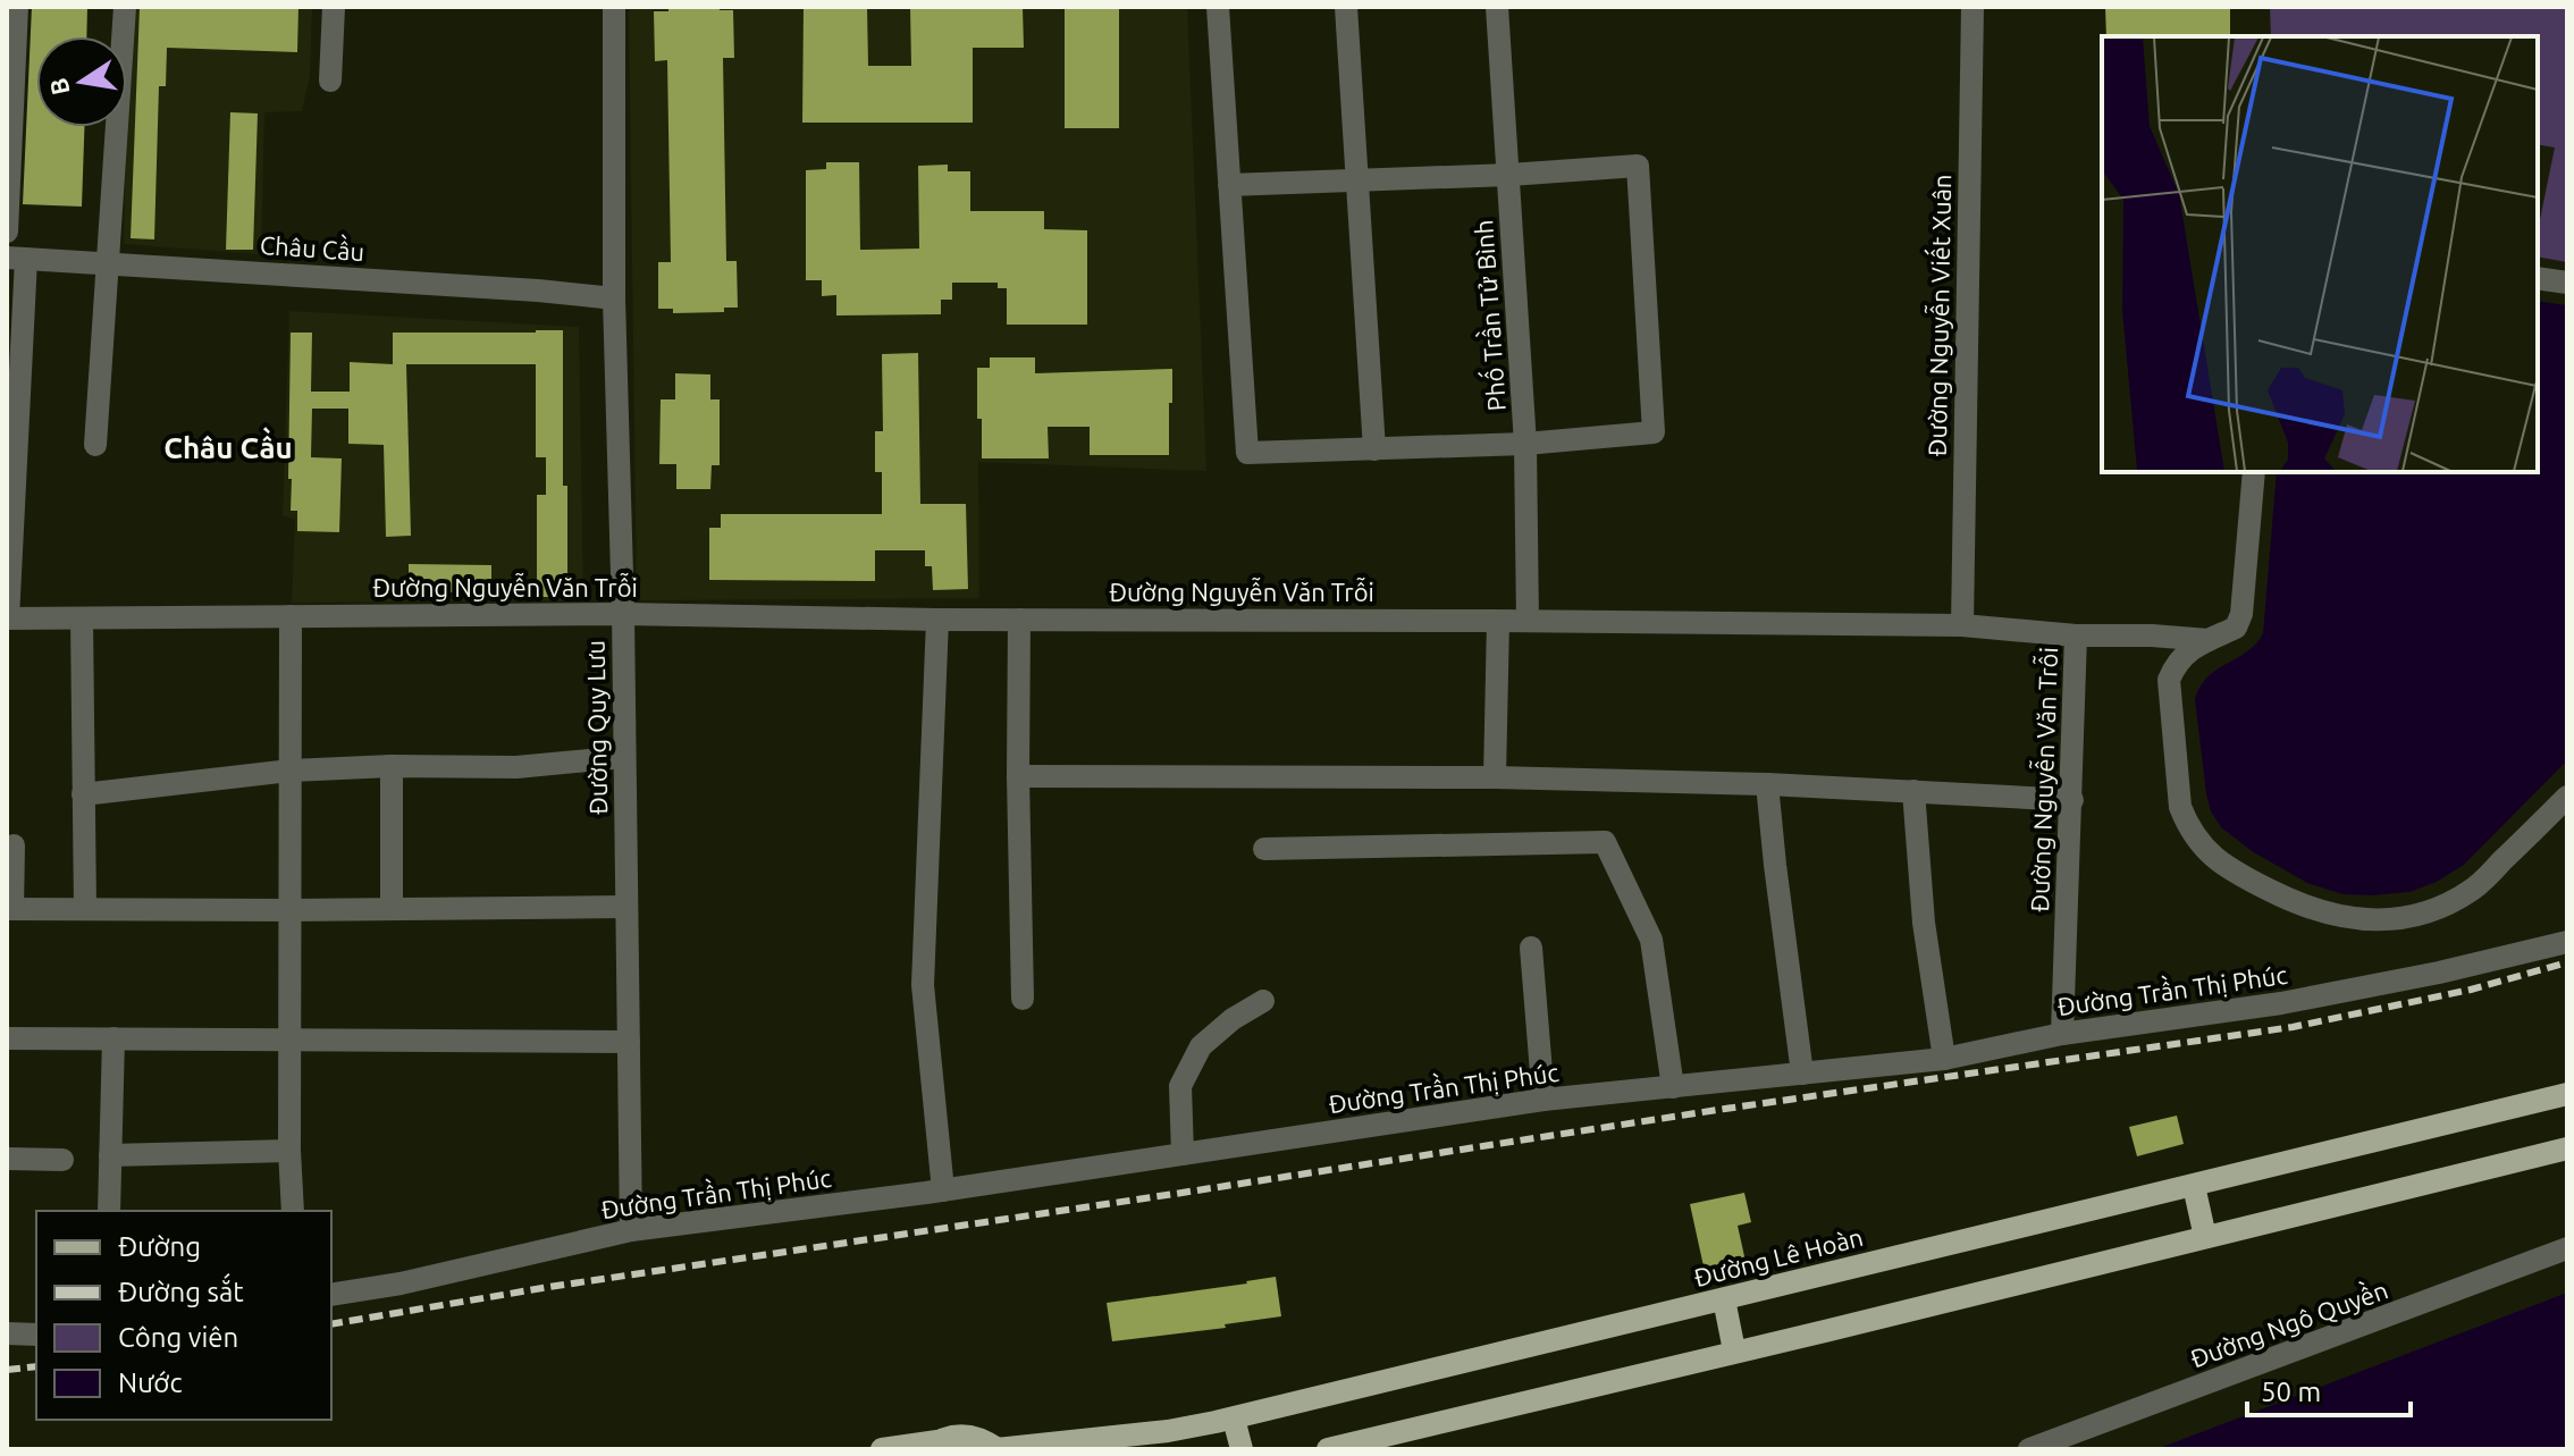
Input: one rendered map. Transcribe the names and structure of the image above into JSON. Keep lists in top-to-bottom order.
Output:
{
  "streets": {
    "main road": ["Đường Lê Hoàn"],
    "street": [
      "Châu Cầu",
      "Phố Trần Tử Bình",
      "Đường Nguyễn Viết Xuân",
      "Đường Nguyễn Văn Trỗi",
      "Đường Quy Lưu",
      "Đường Trần Thị Phúc",
      "Đường Ngô Quyền"
    ]
  },
  "crossings": [
    ["Châu Cầu", "Đường Quy Lưu"],
    ["Phố Trần Tử Bình", "Đường Nguyễn Văn Trỗi"],
    ["Đường Nguyễn Viết Xuân", "Đường Nguyễn Văn Trỗi"],
    ["Đường Nguyễn Văn Trỗi", "Đường Quy Lưu"],
    ["Đường Nguyễn Văn Trỗi", "Đường Trần Thị Phúc"],
    ["Đường Quy Lưu", "Đường Trần Thị Phúc"]
  ],
  "districts": ["Châu Cầu"],
  "legend": [
    "Đường",
    "Đường sắt",
    "Công viên",
    "Nước"
  ],
  "scale_bar": "50 m",
  "north": "left"
}
